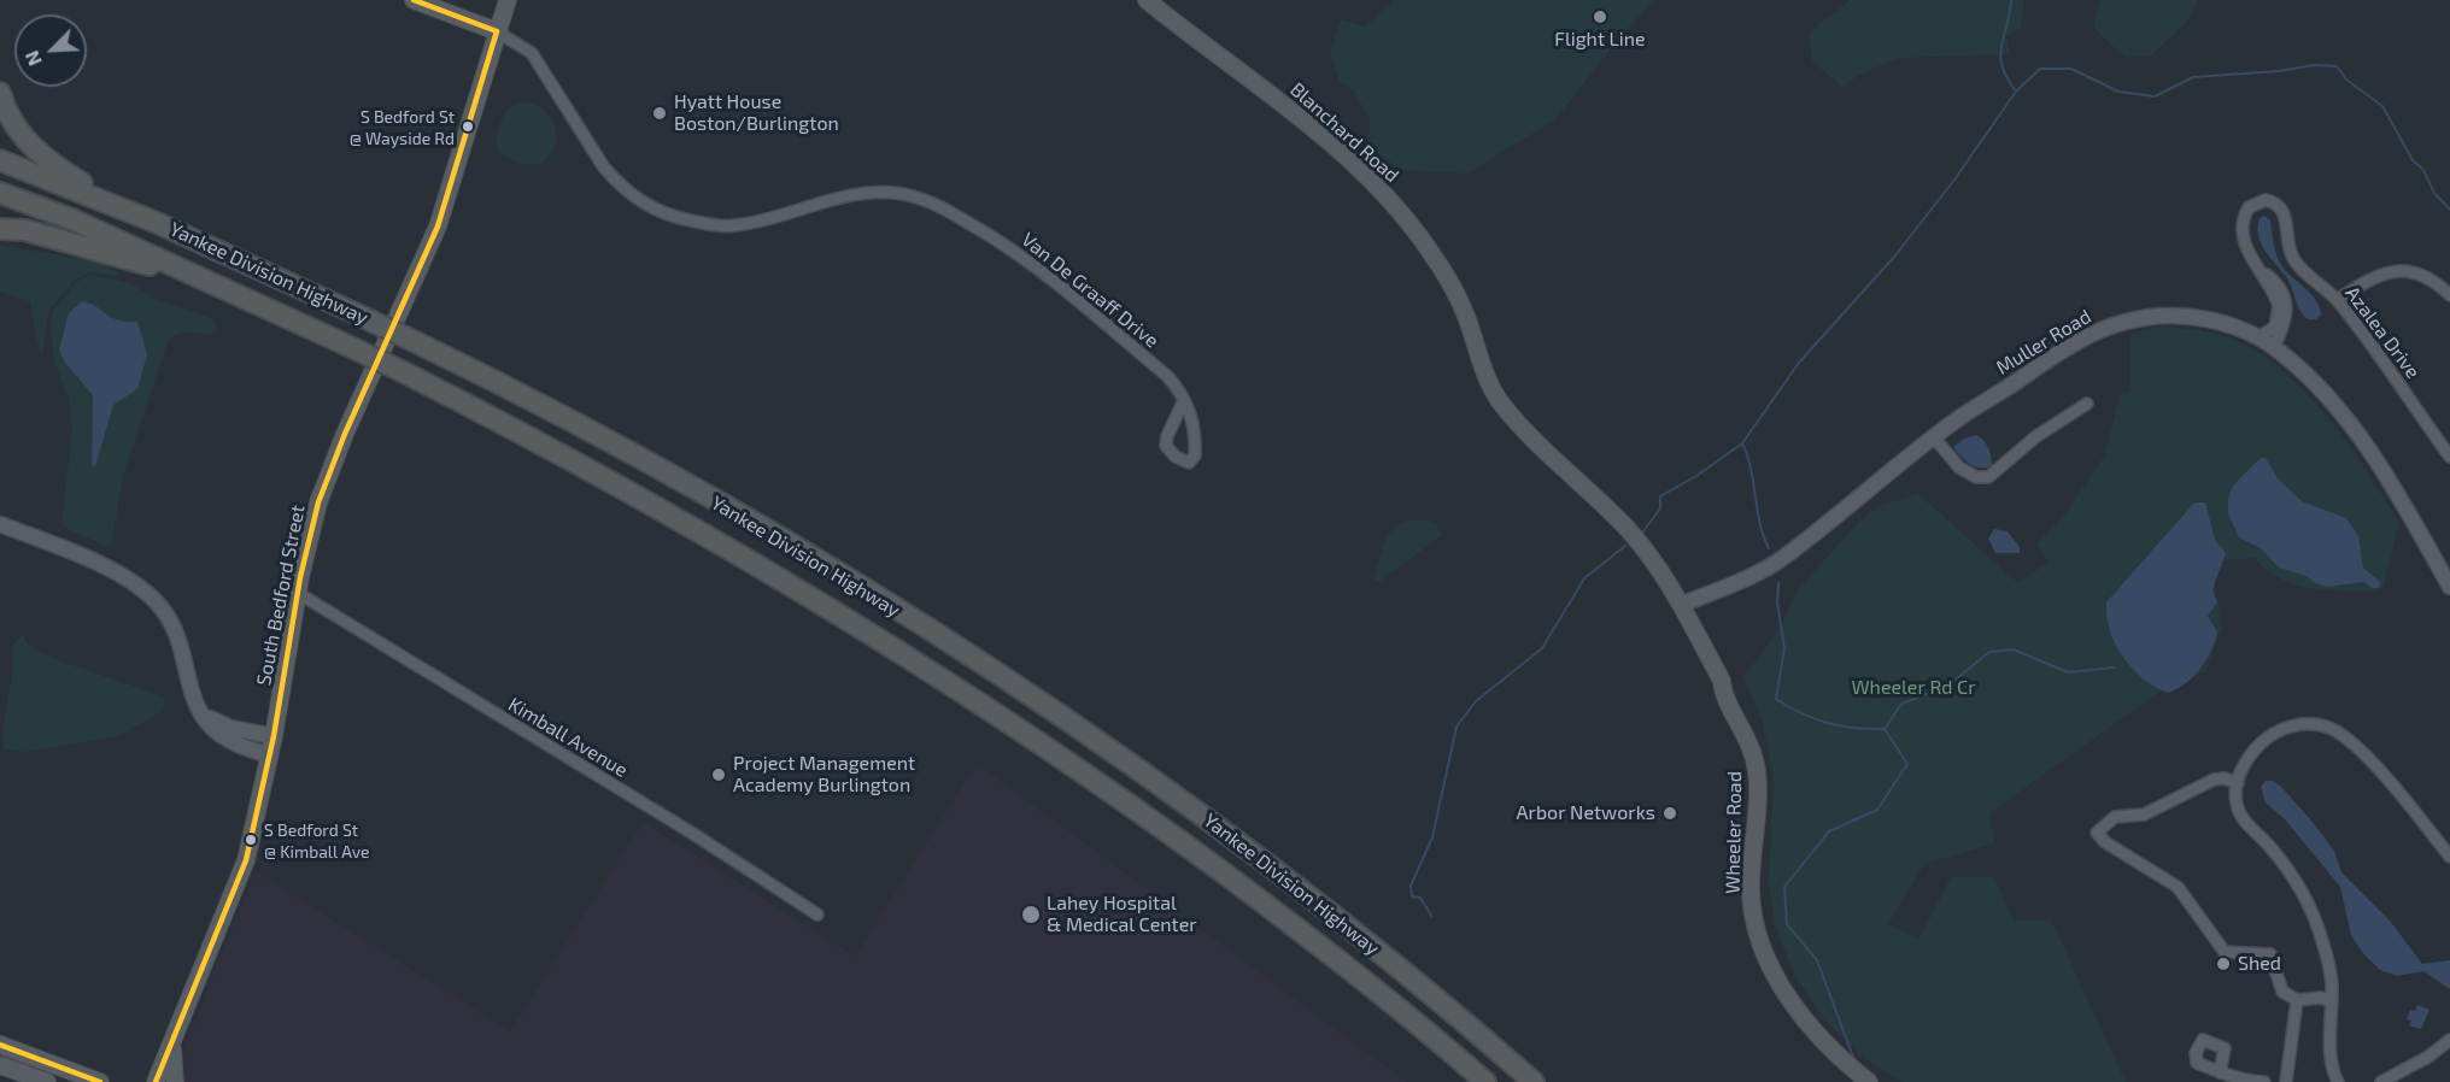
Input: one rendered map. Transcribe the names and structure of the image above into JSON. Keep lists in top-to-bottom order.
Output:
{
  "streets": {
    "highway": ["Yankee Division Highway"],
    "main road": ["Blanchard Road", "South Bedford Street", "Wheeler Road"],
    "street": [
      "Van De Graaff Drive",
      "Azalea Drive",
      "Muller Road",
      "Kimball Avenue"
    ]
  },
  "crossings": [
    ["Blanchard Road", "Muller Road"],
    ["Blanchard Road", "Wheeler Road"],
    ["Van De Graaff Drive", "South Bedford Street"],
    ["Azalea Drive", "Muller Road"],
    ["Muller Road", "Wheeler Road"],
    ["South Bedford Street", "Kimball Avenue"]
  ],
  "parks": ["Wheeler Rd Cr"],
  "places": [
    "Flight Line",
    "Hyatt House Boston/Burlington",
    "S Bedford St @ Wayside Rd",
    "Project Management Academy Burlington",
    "Arbor Networks",
    "S Bedford St @ Kimball Ave",
    "Lahey Hospital & Medical Center",
    "Shed"
  ],
  "north": "bottom left"
}
